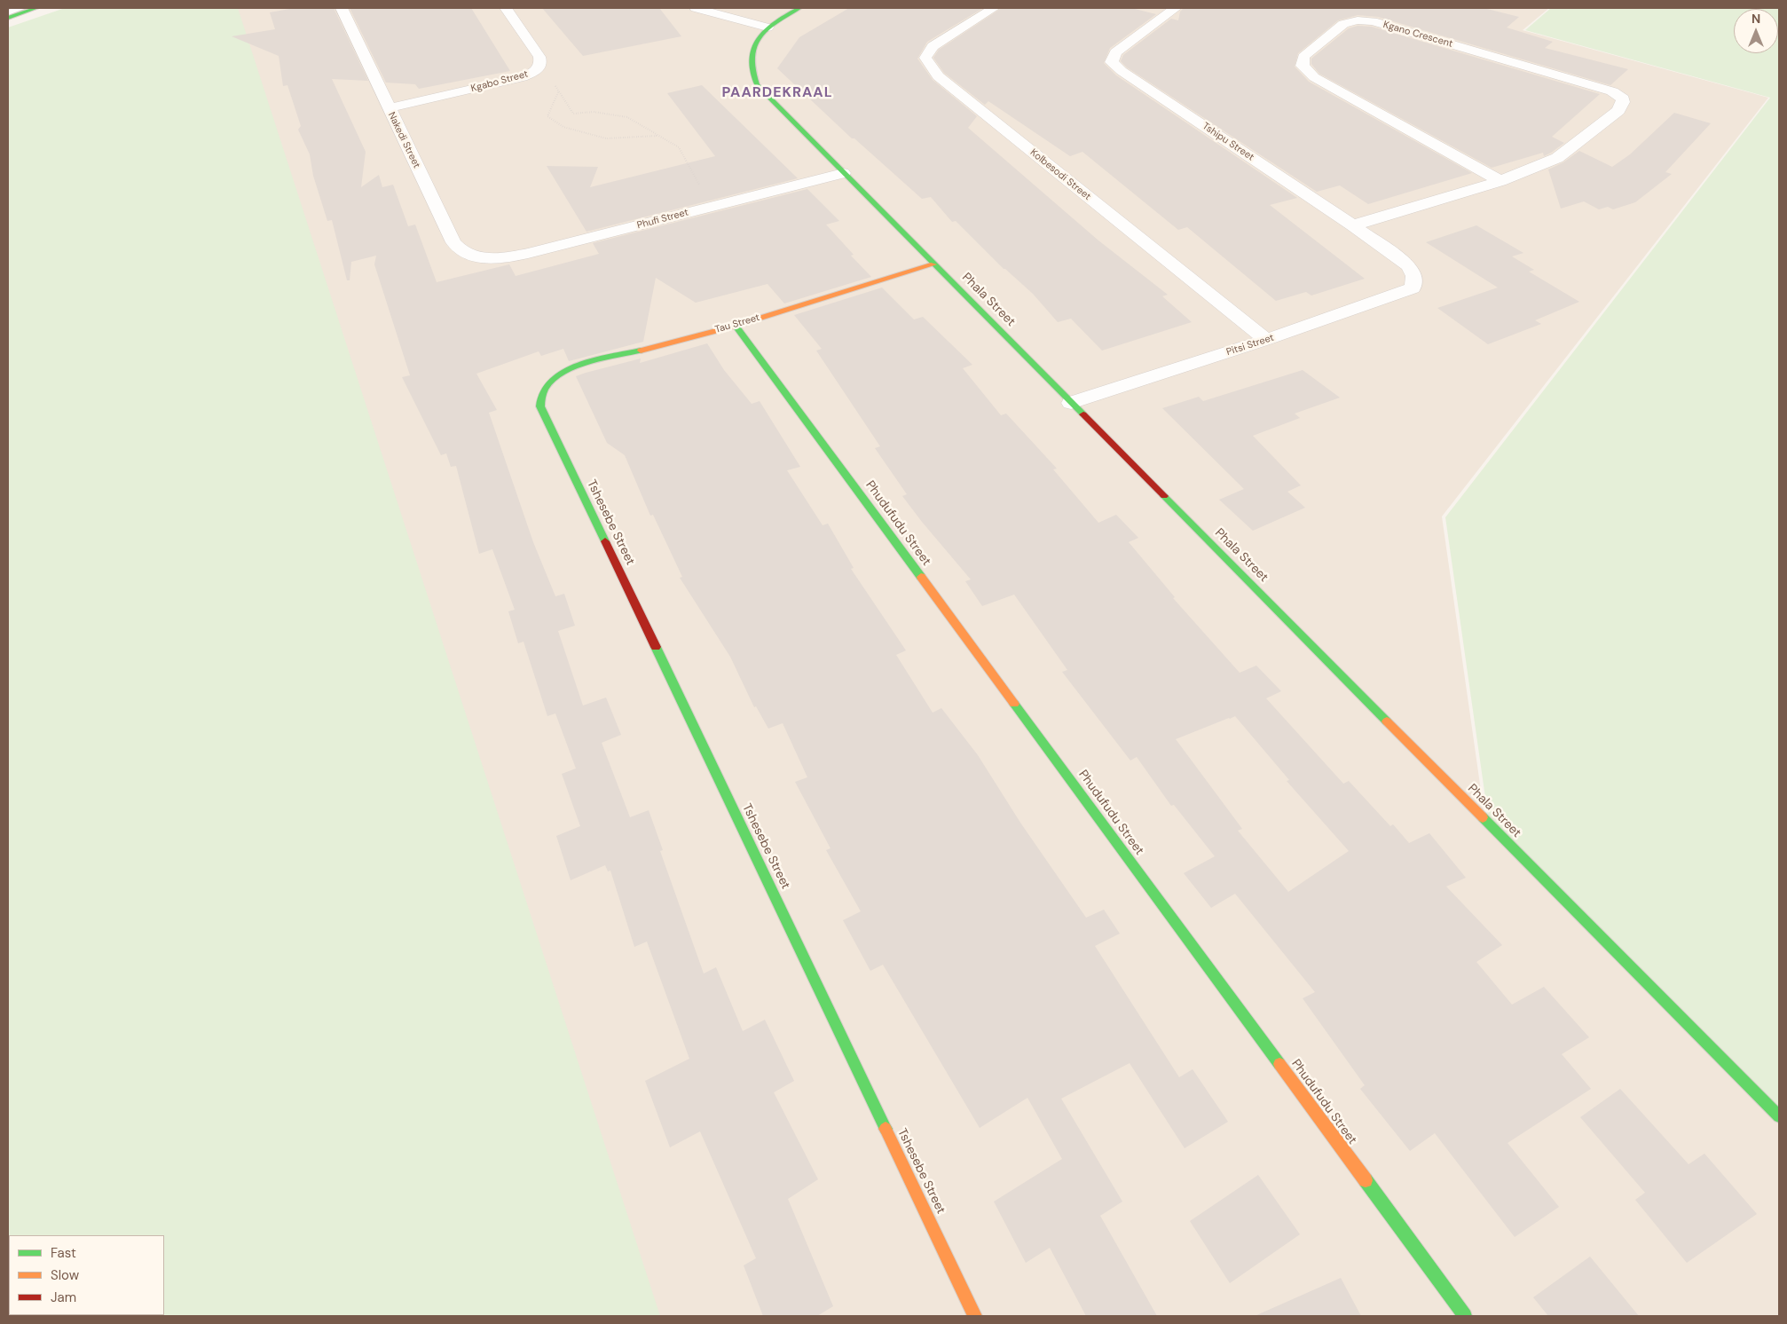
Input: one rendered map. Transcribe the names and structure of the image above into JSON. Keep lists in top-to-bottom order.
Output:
{
  "streets": {
    "street": [
      "Kgano Crescent",
      "Kgabo Street",
      "Nakedi Street",
      "Tshipu Street",
      "Kolbesodi Street",
      "Phufi Street",
      "Phala Street",
      "Tau Street",
      "Pitsi Street",
      "Tshesebe Street",
      "Phudufudu Street"
    ]
  },
  "crossings": [
    ["Kgano Crescent", "Tshipu Street"],
    ["Kgabo Street", "Nakedi Street"],
    ["Nakedi Street", "Phufi Street"],
    ["Tshipu Street", "Pitsi Street"],
    ["Kolbesodi Street", "Pitsi Street"],
    ["Phufi Street", "Phala Street"],
    ["Phala Street", "Tau Street"],
    ["Phala Street", "Pitsi Street"],
    ["Tau Street", "Tshesebe Street"],
    ["Tau Street", "Phudufudu Street"]
  ],
  "districts": ["PAARDEKRAAL"],
  "legend": ["Fast", "Slow", "Jam"],
  "north": "top"
}
